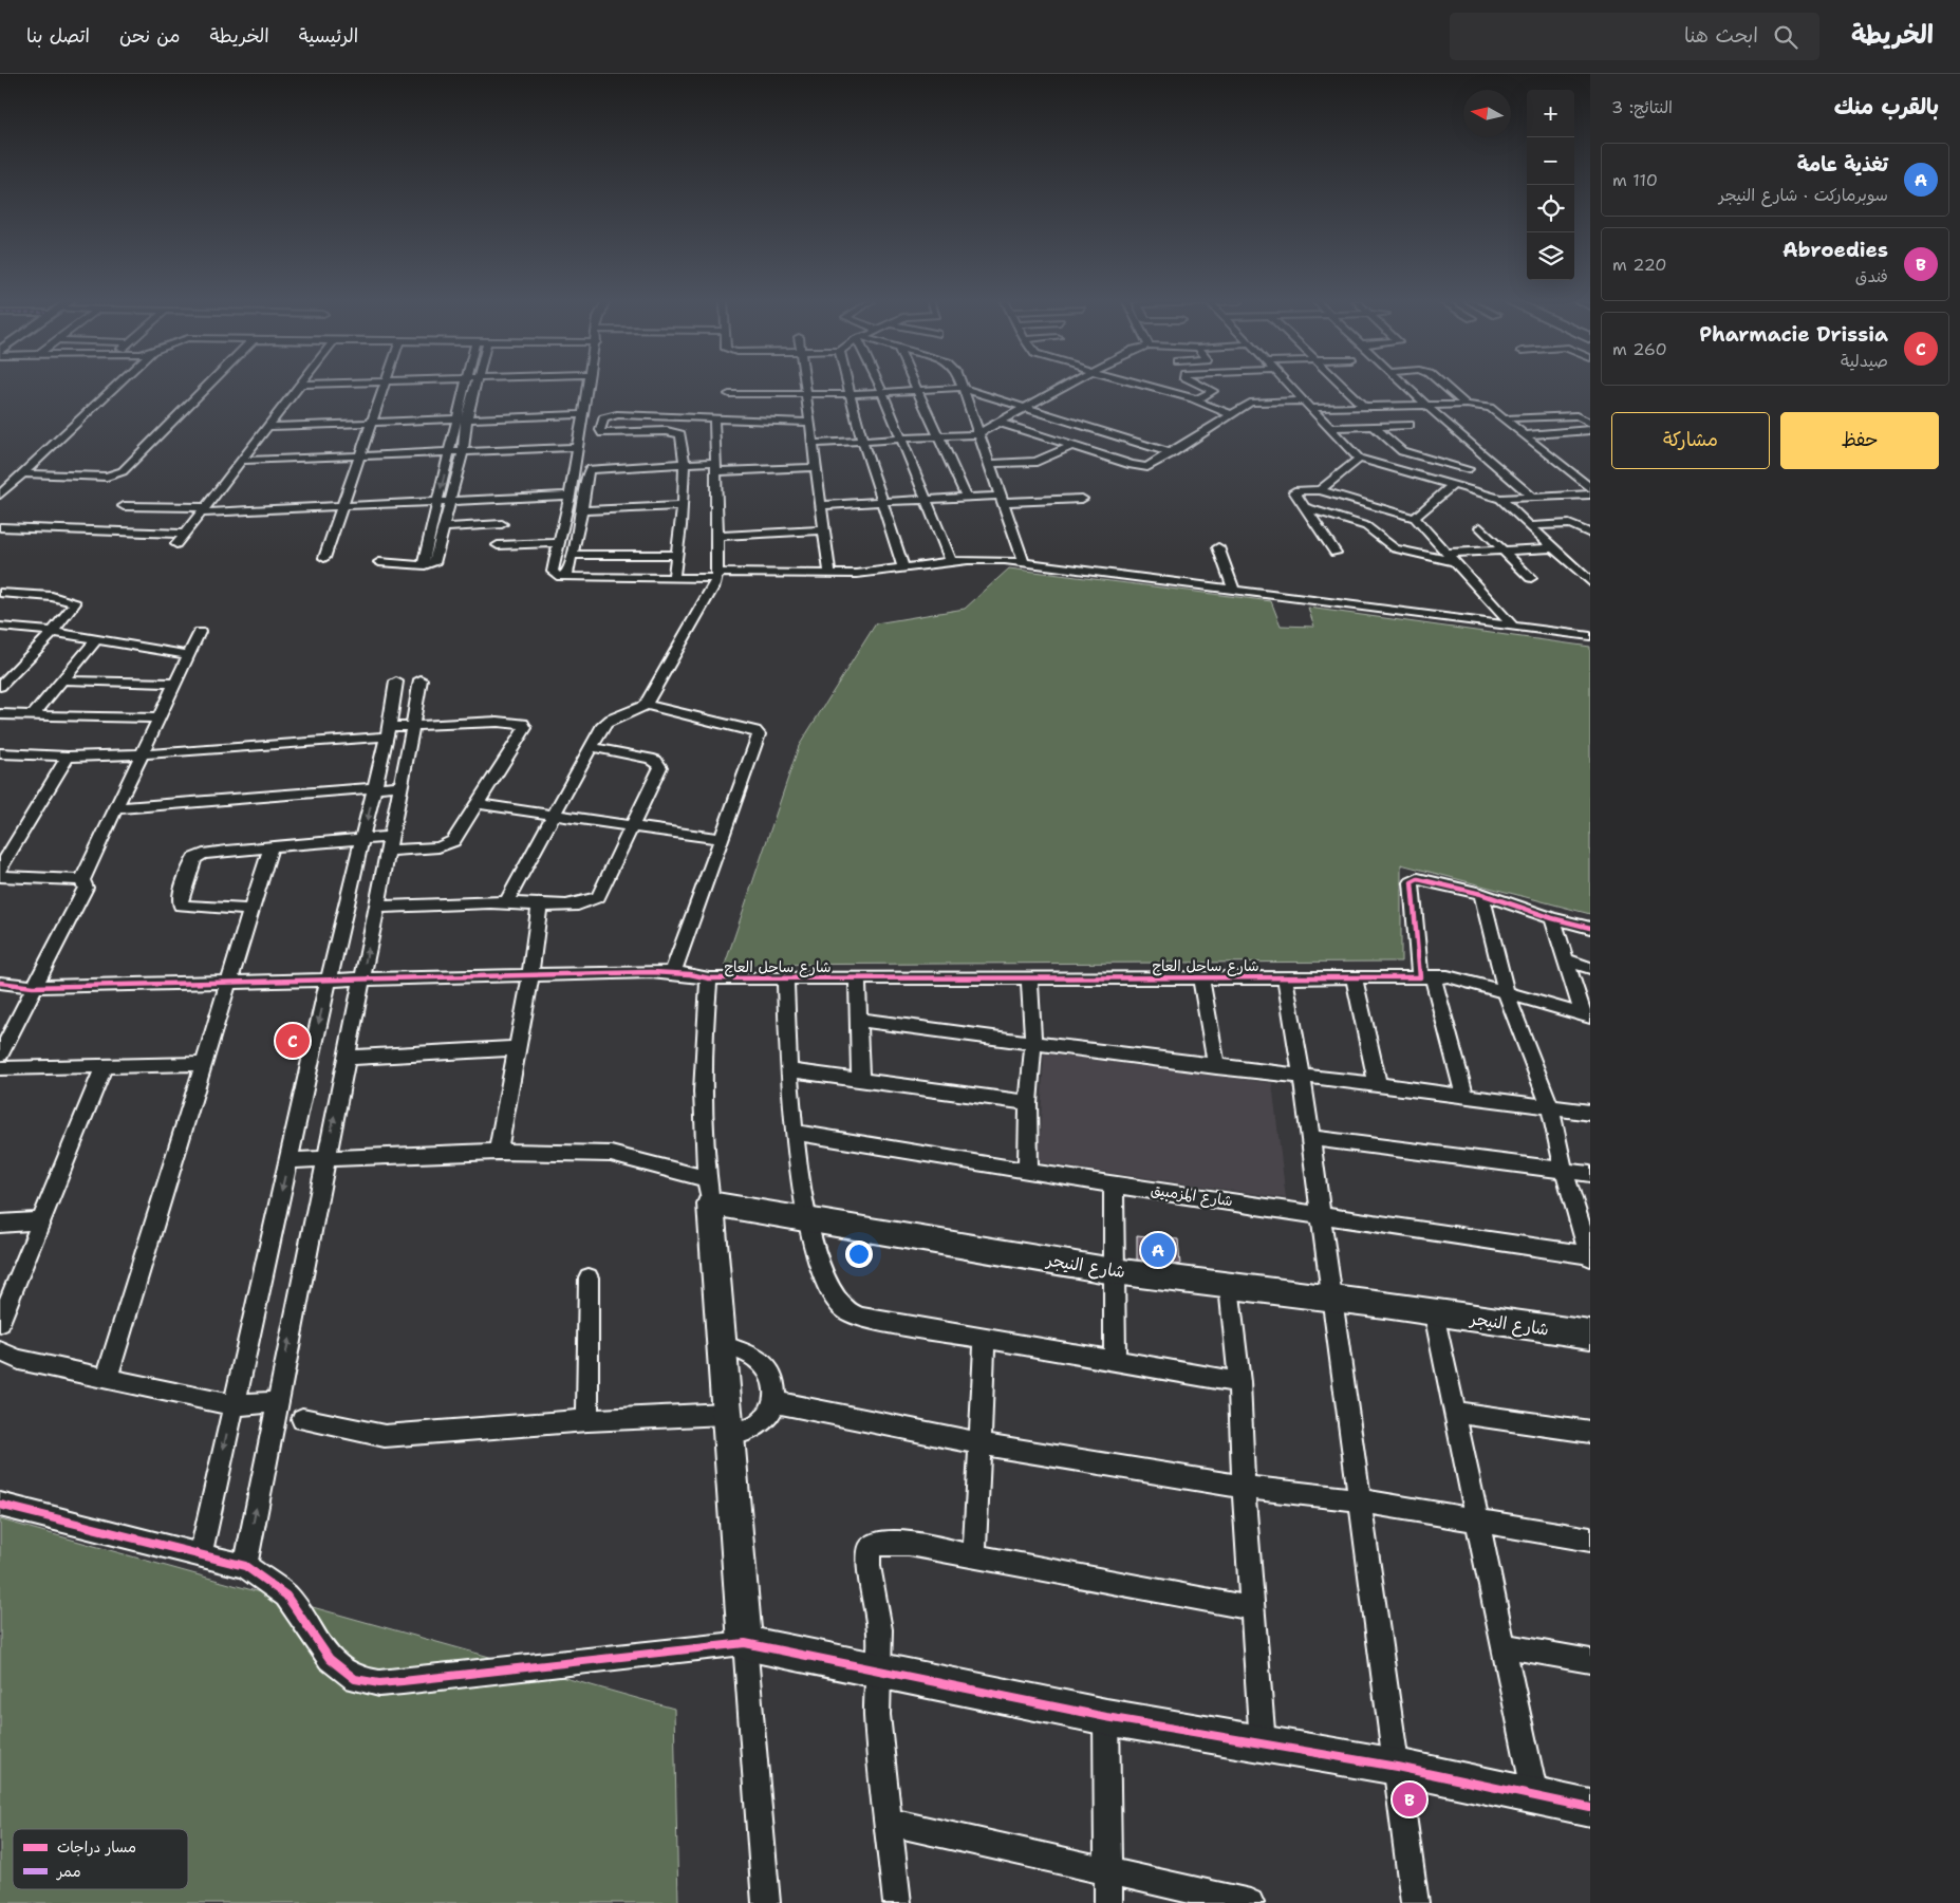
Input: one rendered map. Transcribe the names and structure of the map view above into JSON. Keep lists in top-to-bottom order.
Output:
{
  "streets": {
    "street": ["شارع ساحل العاج", "شارع المزمبيق", "شارع النيجر"]
  },
  "legend": ["مسار دراجات", "ممر"],
  "north": "left",
  "page": {
    "header": "الخريطة",
    "search": "ابحث هنا",
    "nav": [
      "الرئيسية",
      "الخريطة",
      "من نحن",
      "اتصل بنا"
    ],
    "heading": ["بالقرب منك", "النتائج: 3"],
    "map_buttons": ["+", "−"],
    "list": [
      {
        "mark": "A",
        "name": "تغذية عامة",
        "note": "سوبرماركت · شارع النيجر",
        "value": "110 m"
      },
      {
        "mark": "B",
        "name": "Abroedies",
        "note": "فندق",
        "value": "220 m"
      },
      {
        "mark": "C",
        "name": "Pharmacie Drissia",
        "note": "صيدلية",
        "value": "260 m"
      }
    ],
    "buttons": ["حفظ", "مشاركة"],
    "pins": ["C", "A", "B"]
  }
}
